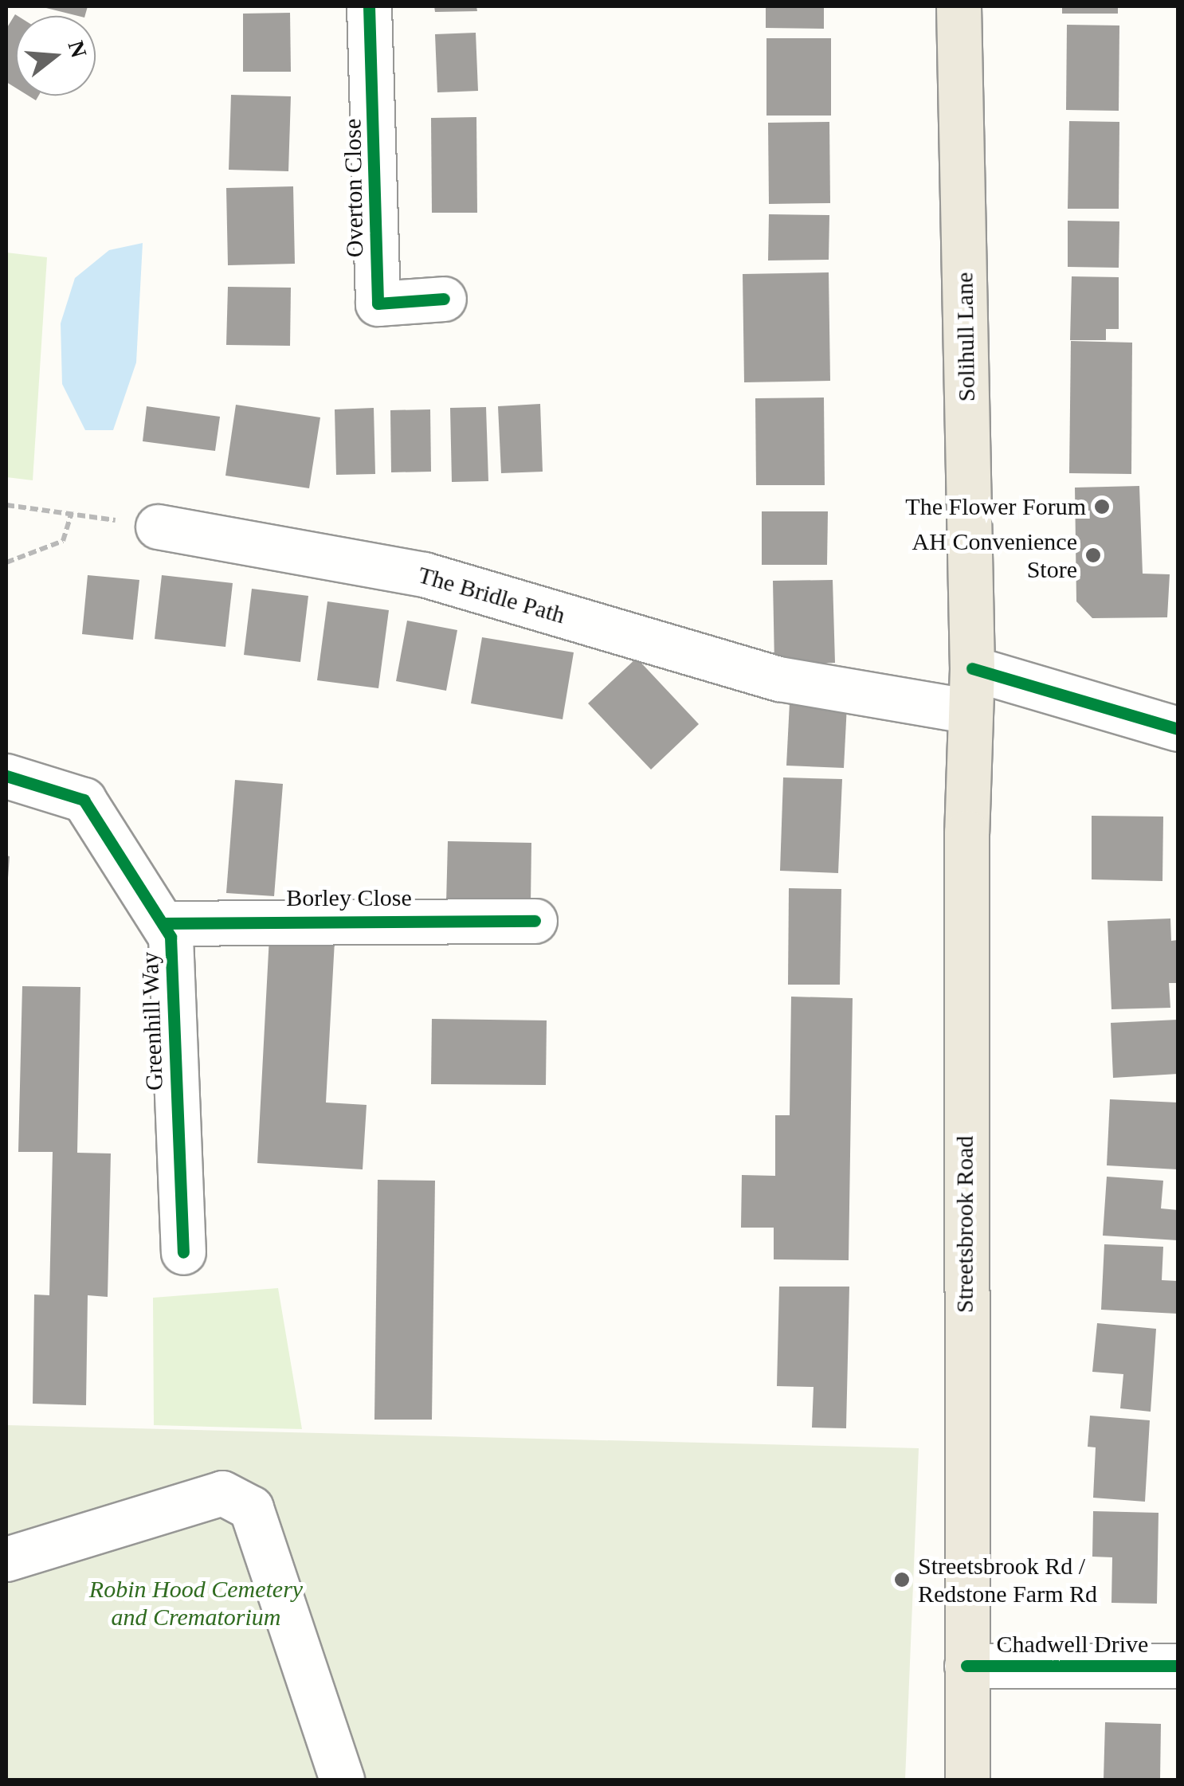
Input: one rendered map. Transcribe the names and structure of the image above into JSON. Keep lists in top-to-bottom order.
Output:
{
  "streets": {
    "main road": ["Solihull Lane", "Streetsbrook Road"],
    "street": [
      "Overton Close",
      "The Bridle Path",
      "Borley Close",
      "Greenhill Way",
      "Chadwell Drive"
    ]
  },
  "crossings": [
    ["Solihull Lane", "Streetsbrook Road"],
    ["The Bridle Path", "Streetsbrook Road"],
    ["Borley Close", "Greenhill Way"],
    ["Streetsbrook Road", "Chadwell Drive"]
  ],
  "parks": ["Robin Hood Cemetery and Crematorium"],
  "places": ["The Flower Forum", "AH Convenience Store", "Streetsbrook Rd / Redstone Farm Rd"],
  "north": "right"
}
